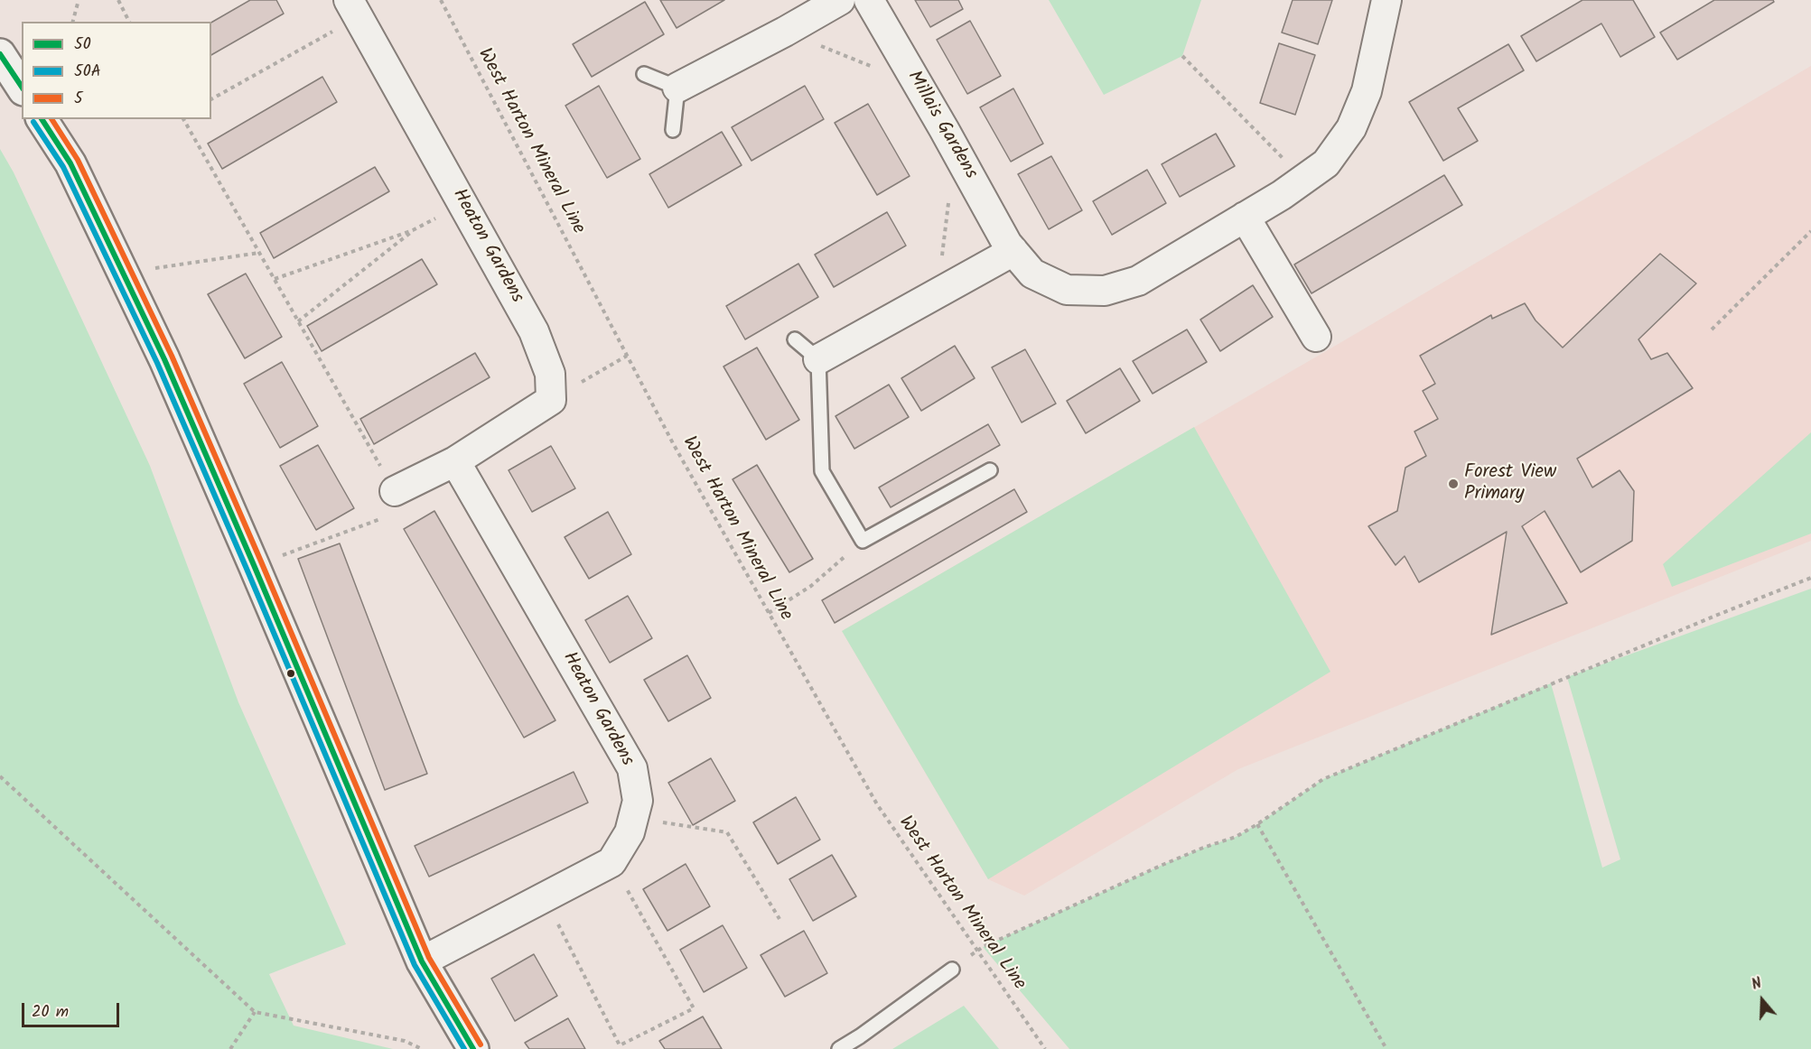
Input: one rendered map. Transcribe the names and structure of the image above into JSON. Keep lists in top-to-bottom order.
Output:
{
  "streets": {
    "street": ["Millais Gardens", "Heaton Gardens"],
    "path": ["West Harton Mineral Line"]
  },
  "places": ["Forest View Primary"],
  "lines": ["transit line 50", "transit line 5", "transit line 50A"],
  "legend": ["50", "50A", "5"],
  "scale_bar": "20 m",
  "north": "top"
}
